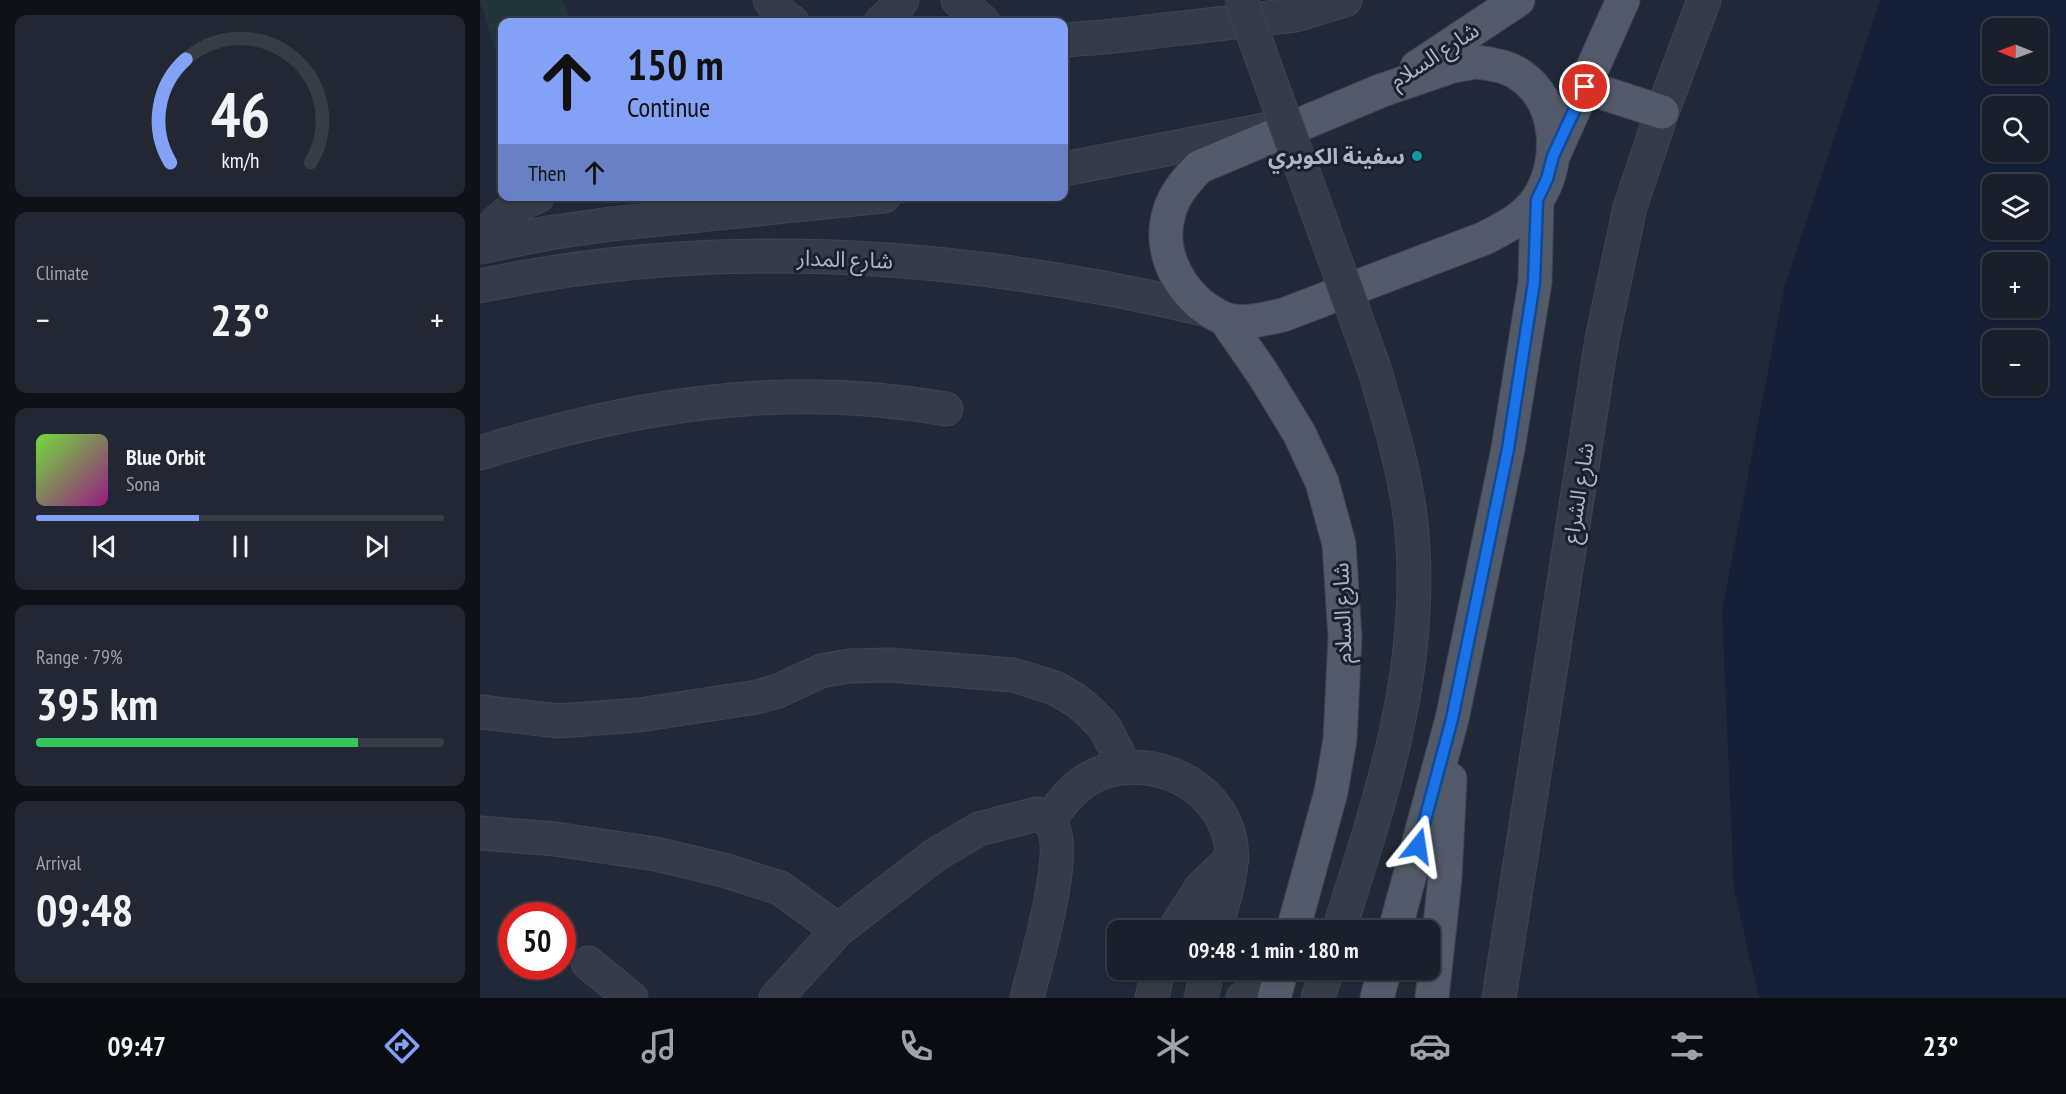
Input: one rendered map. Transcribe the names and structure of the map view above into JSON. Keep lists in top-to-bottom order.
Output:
{
  "streets": {
    "main road": ["شارع السلام"],
    "street": ["شارع المدار", "شارع الشراع"]
  },
  "crossings": [
    ["شارع السلام", "شارع المدار"]
  ],
  "places": ["سفينة الكوبري"],
  "north": "left",
  "page": {
    "map_buttons": ["+", "−"],
    "turn": ["150 m", "Continue"],
    "then": "Then",
    "tile": [
      "Climate",
      ["Range · 79%", "395 km"],
      ["Arrival", "09:48"]
    ],
    "heat": ["−", "23°", "+"],
    "song": ["Blue Orbit", "Sona"],
    "limit": "50",
    "trip": "09:48 · 1 min · 180 m",
    "tabs": ["09:47", "23°"],
    "gauge": ["46", "km/h"]
  }
}
